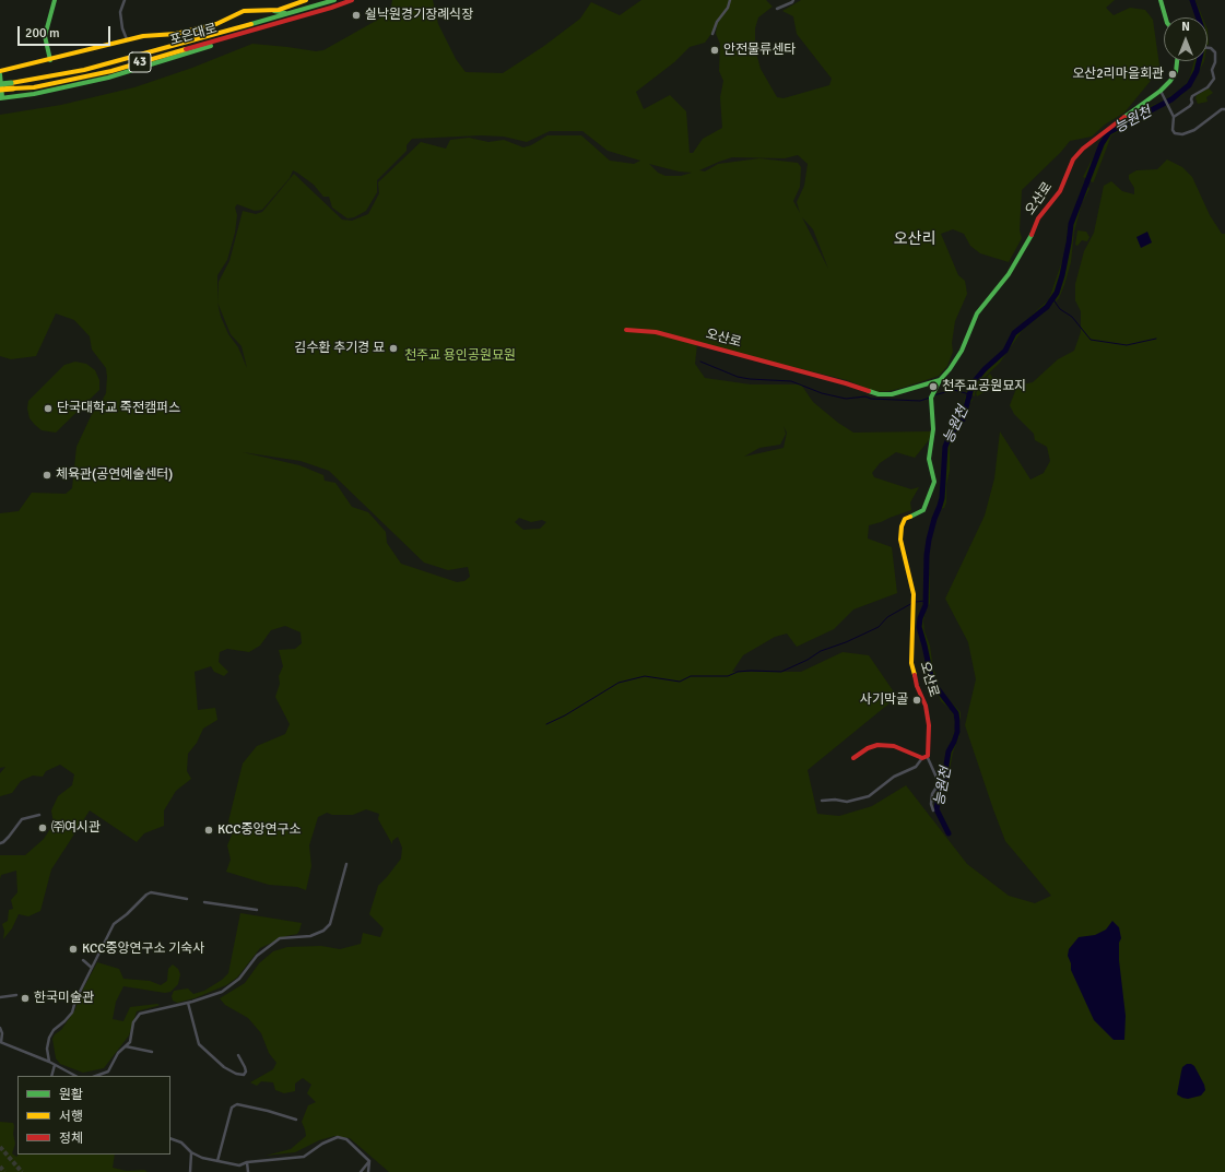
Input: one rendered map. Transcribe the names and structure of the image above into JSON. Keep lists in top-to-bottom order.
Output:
{
  "streets": {
    "main road": ["포은대로", "43", "오산로"]
  },
  "crossings": [
    ["포은대로", "43"]
  ],
  "districts": ["오산리"],
  "water": ["능원천"],
  "parks": ["천주교 용인공원묘원"],
  "places": [
    "쉴낙원경기장례식장",
    "안전물류센타",
    "오산2리마을회관",
    "김수환 추기경 묘",
    "천주교공원묘지",
    "단국대학교 죽전캠퍼스",
    "체육관(공연예술센터)",
    "사기막골",
    "㈜여시관",
    "KCC중앙연구소",
    "KCC중앙연구소 기숙사",
    "한국미술관"
  ],
  "legend": ["원활", "서행", "정체"],
  "scale_bar": "200 m",
  "north": "top"
}
